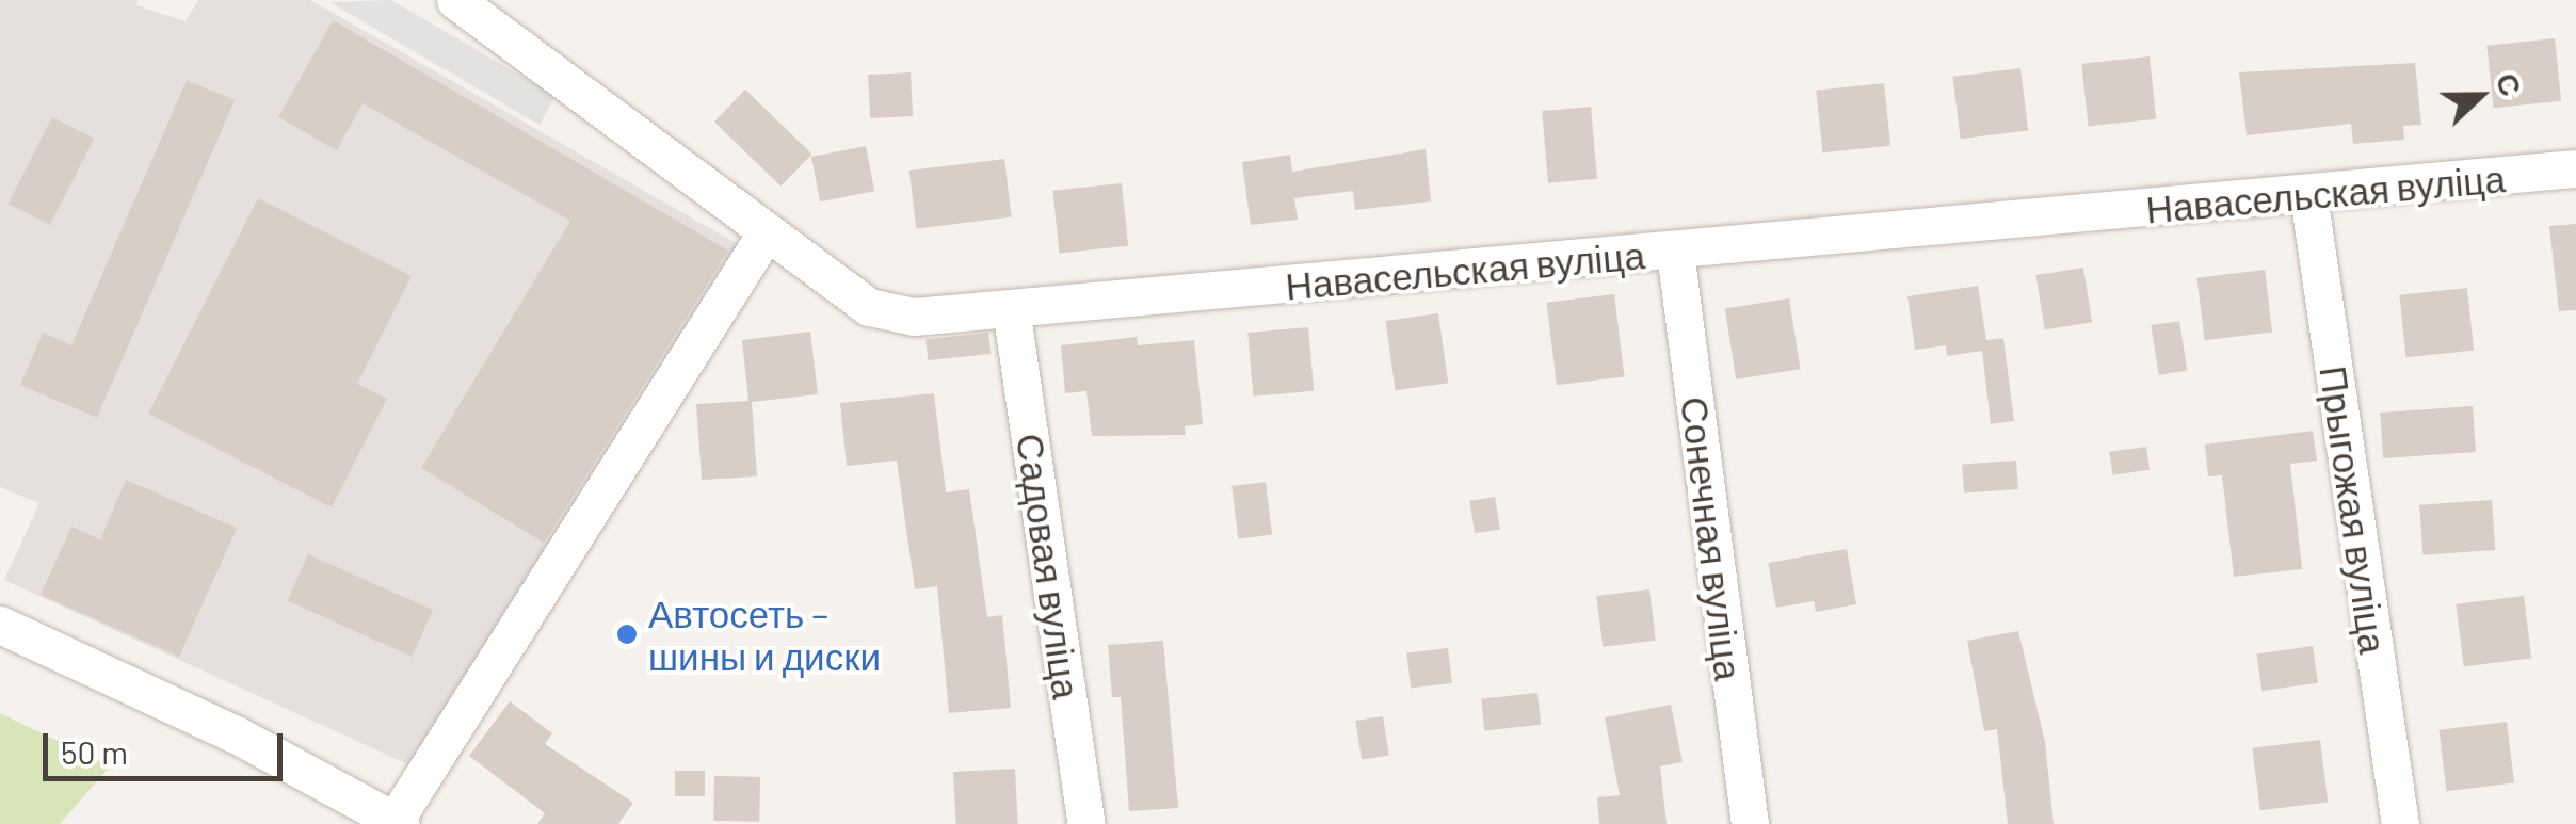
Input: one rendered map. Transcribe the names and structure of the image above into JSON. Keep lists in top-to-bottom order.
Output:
{
  "streets": {
    "street": [
      "Навасельская вуліца",
      "Прыгожая вуліца",
      "Сонечная вуліца",
      "Садовая вуліца"
    ]
  },
  "crossings": [
    ["Навасельская вуліца", "Прыгожая вуліца"],
    ["Навасельская вуліца", "Сонечная вуліца"],
    ["Навасельская вуліца", "Садовая вуліца"]
  ],
  "places": ["Автосеть – шины и диски"],
  "scale_bar": "50 m",
  "north": "right"
}
